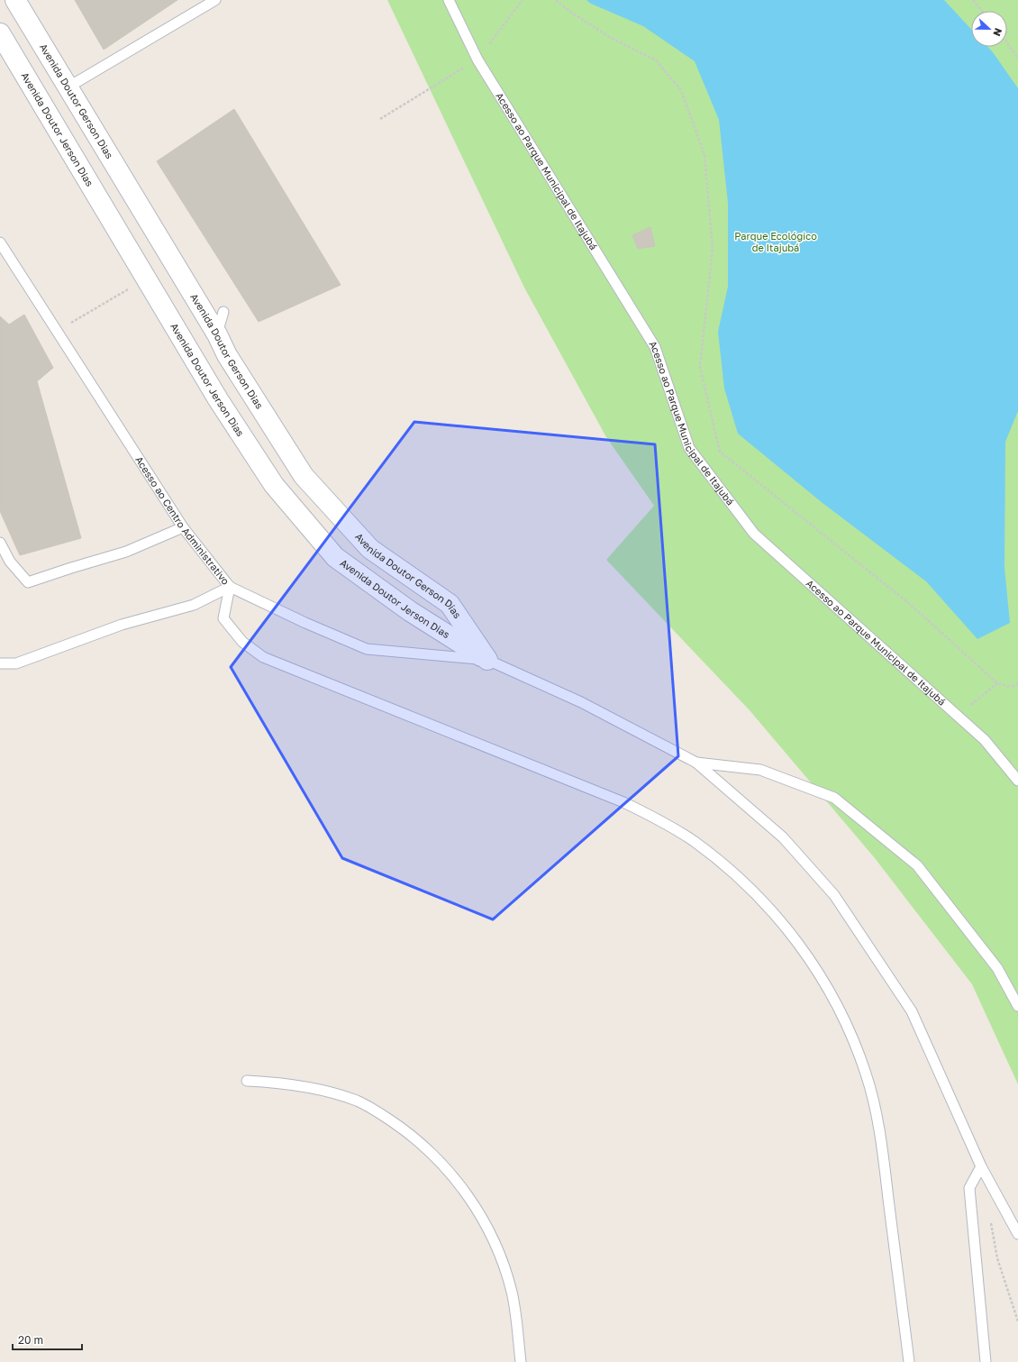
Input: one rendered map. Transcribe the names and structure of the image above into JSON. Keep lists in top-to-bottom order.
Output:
{
  "streets": {
    "street": ["Avenida Doutor Gerson Dias", "Avenida Doutor Jerson Dias"],
    "lane": ["Acesso ao Parque Municipal de Itajubá", "Acesso ao Centro Administrativo"]
  },
  "crossings": [
    ["Avenida Doutor Gerson Dias", "Avenida Doutor Jerson Dias"],
    ["Avenida Doutor Gerson Dias", "Acesso ao Centro Administrativo"],
    ["Avenida Doutor Jerson Dias", "Acesso ao Centro Administrativo"]
  ],
  "parks": ["Parque Ecológico de Itajubá"],
  "scale_bar": "20 m",
  "north": "right"
}
